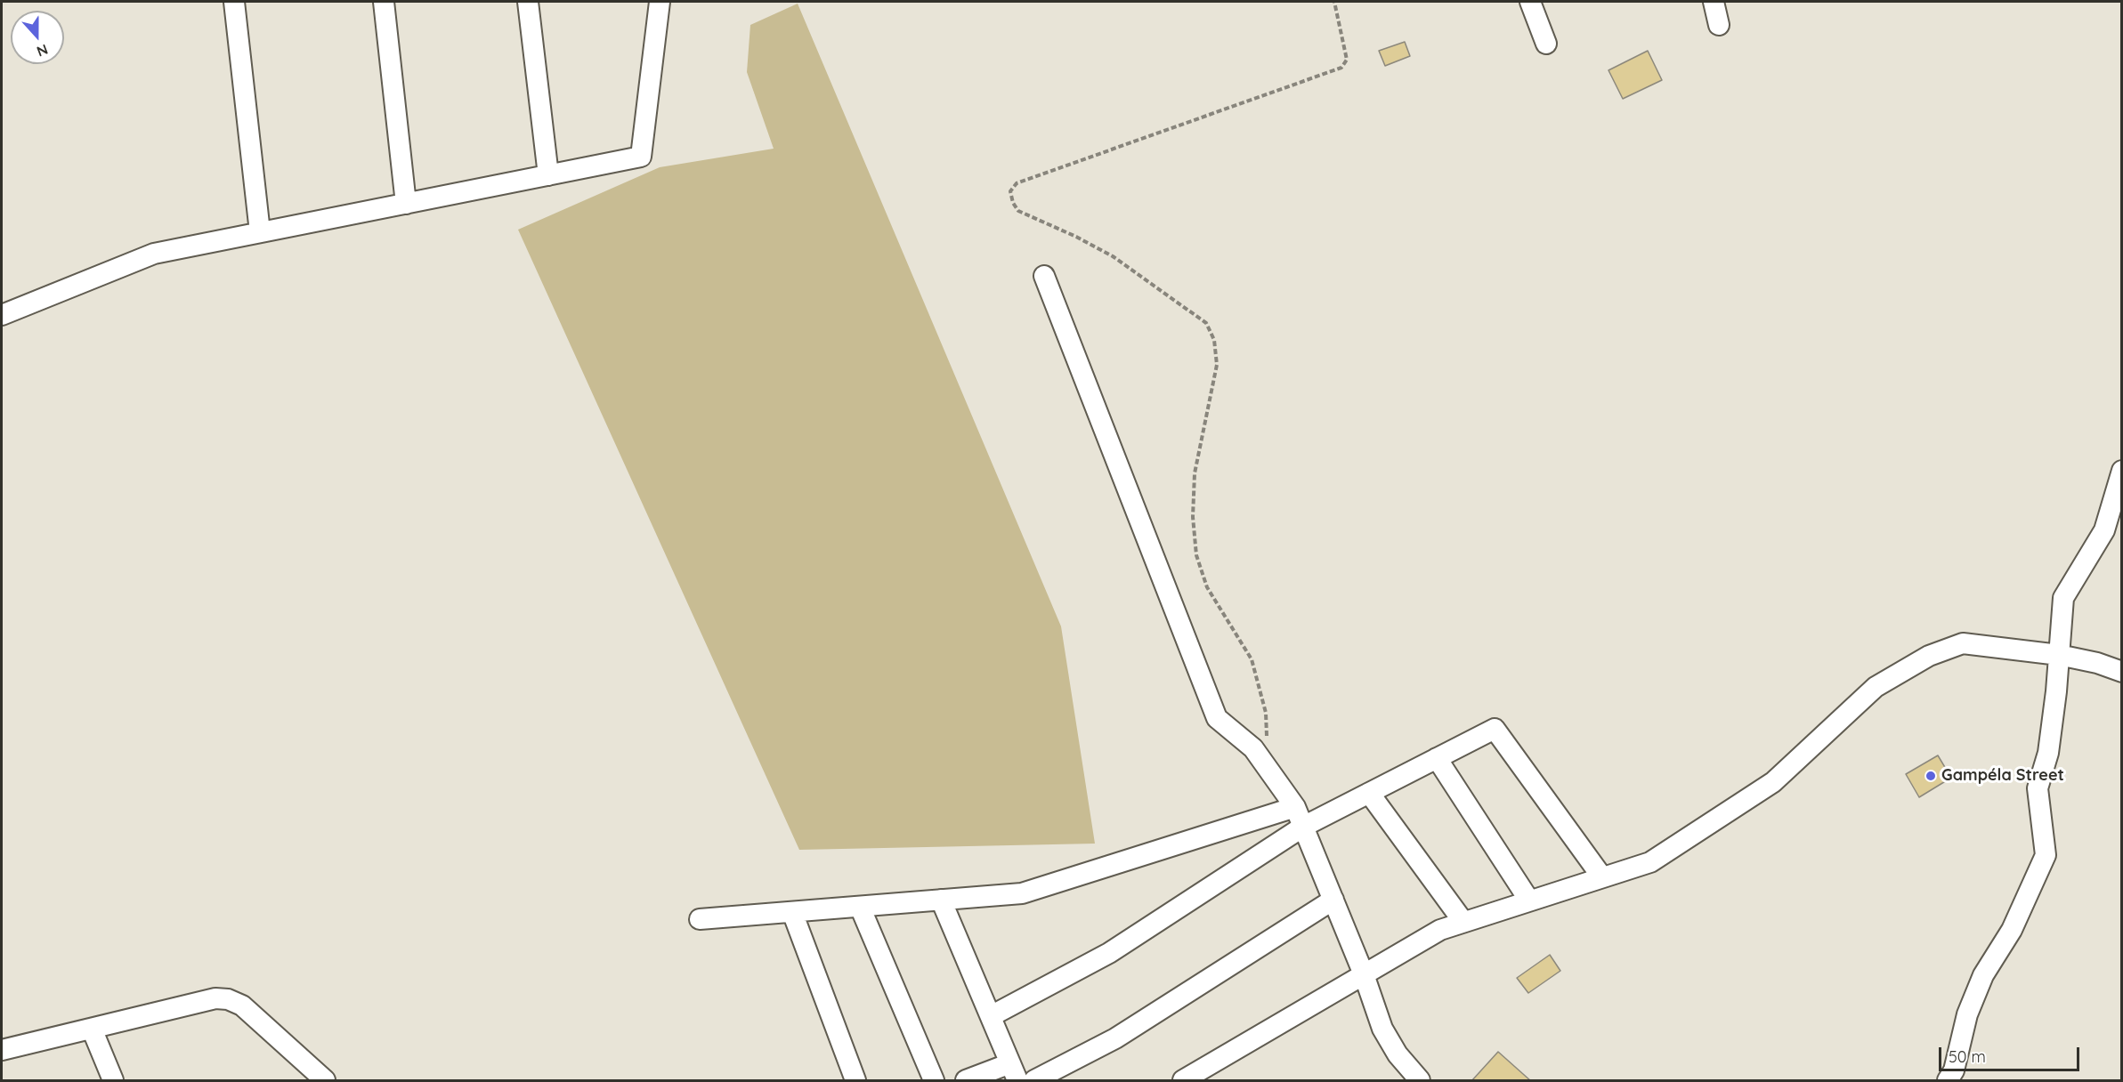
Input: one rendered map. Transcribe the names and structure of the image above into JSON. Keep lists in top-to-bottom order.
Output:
{
  "places": ["Gampéla Street"],
  "scale_bar": "50 m",
  "north": "bottom"
}
